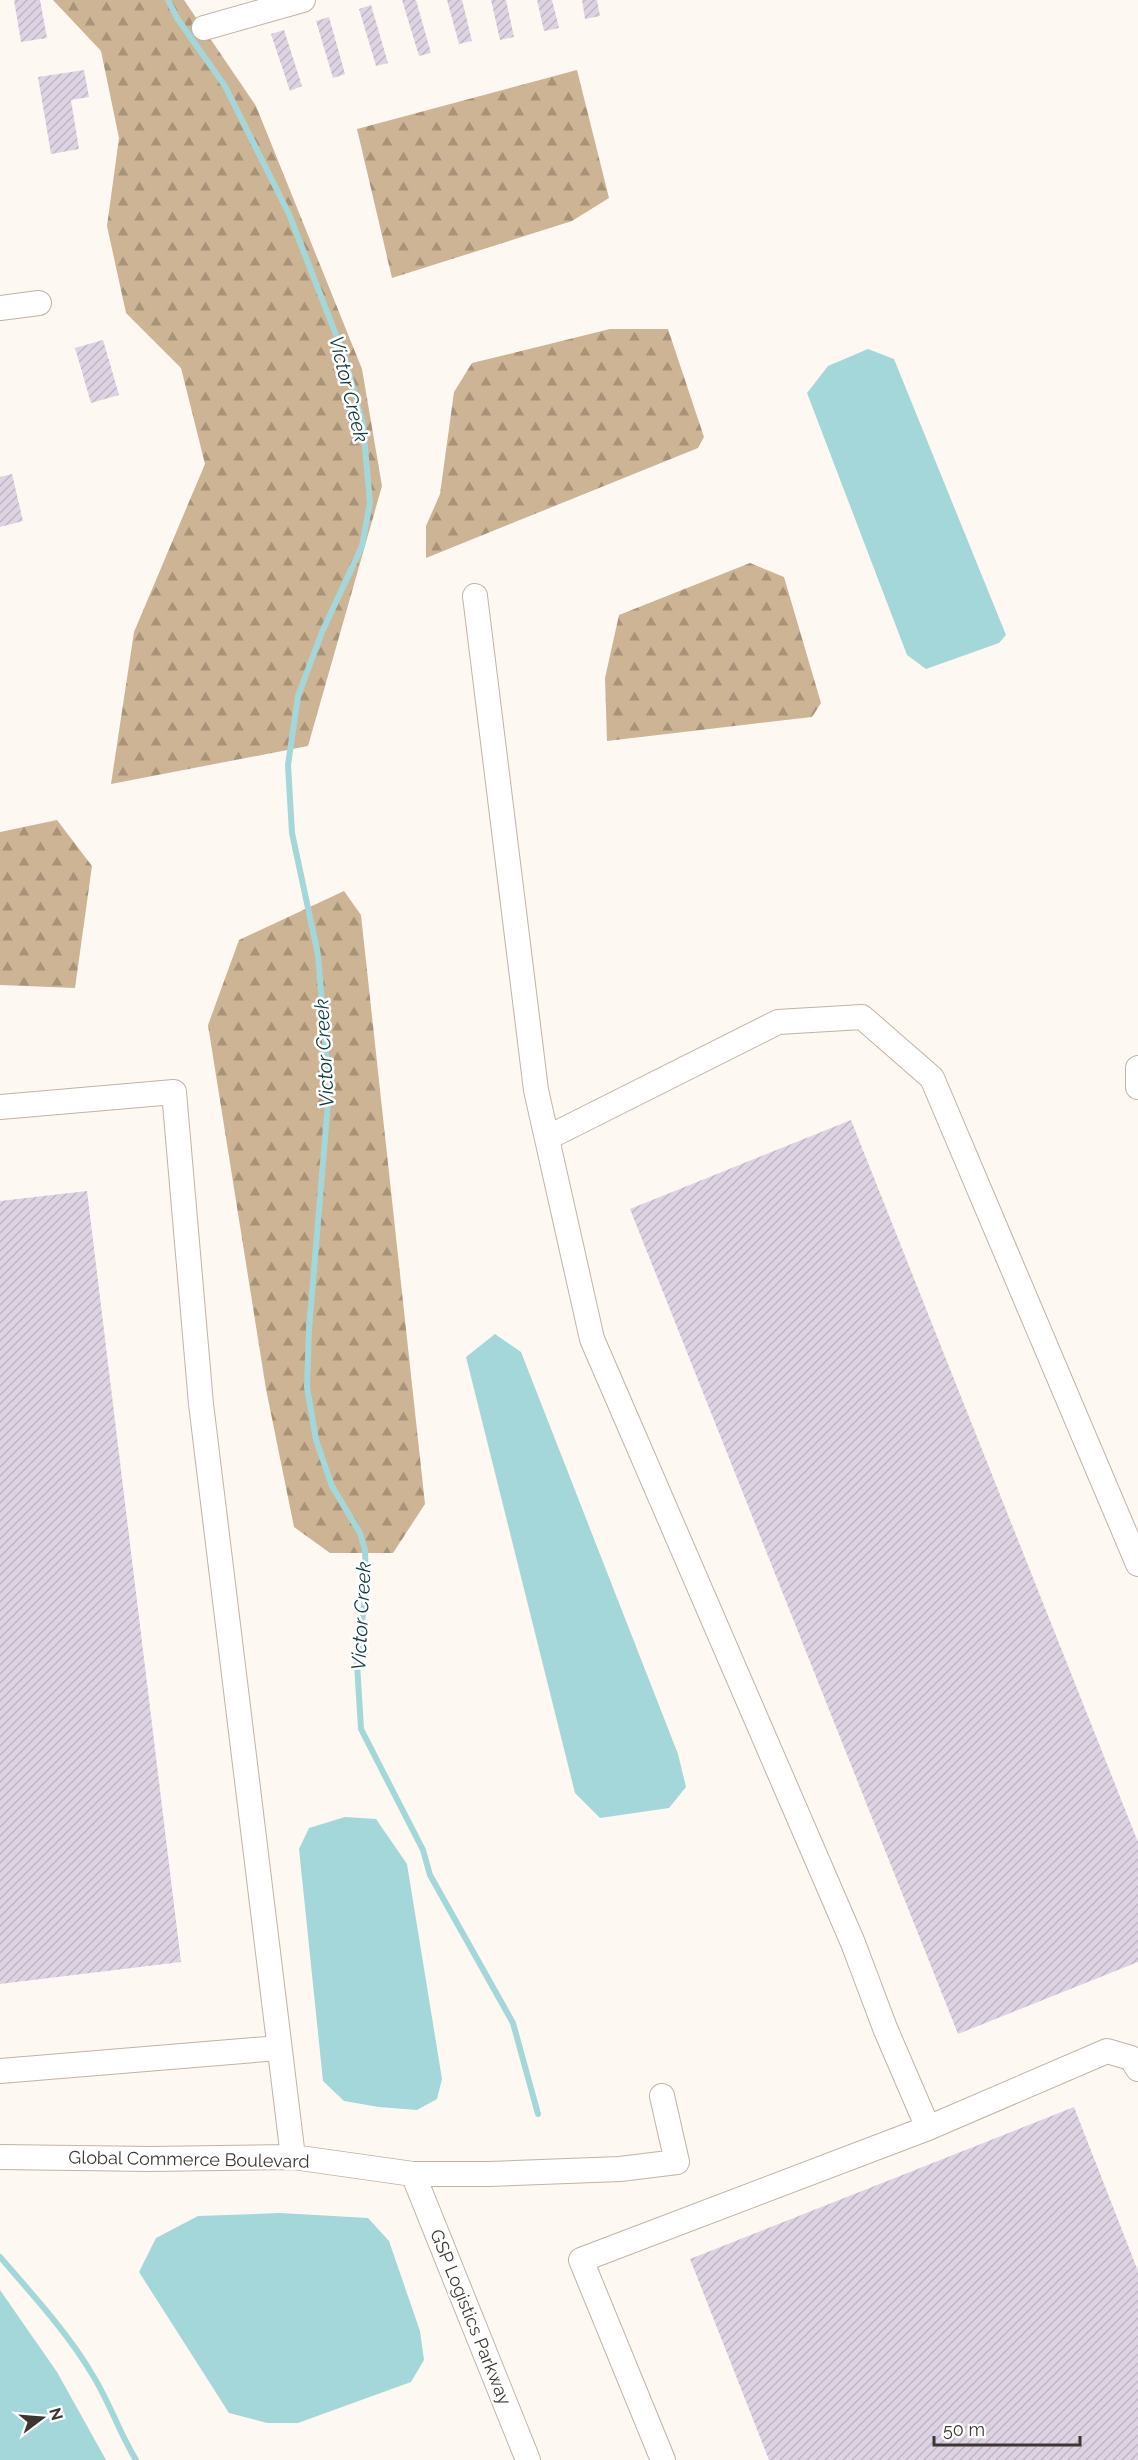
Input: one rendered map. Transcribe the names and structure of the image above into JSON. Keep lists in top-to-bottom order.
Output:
{
  "streets": {
    "street": ["Global Commerce Boulevard", "GSP Logistics Parkway"]
  },
  "crossings": [
    ["Global Commerce Boulevard", "GSP Logistics Parkway"]
  ],
  "water": ["Victor Creek"],
  "scale_bar": "50 m",
  "north": "right"
}
